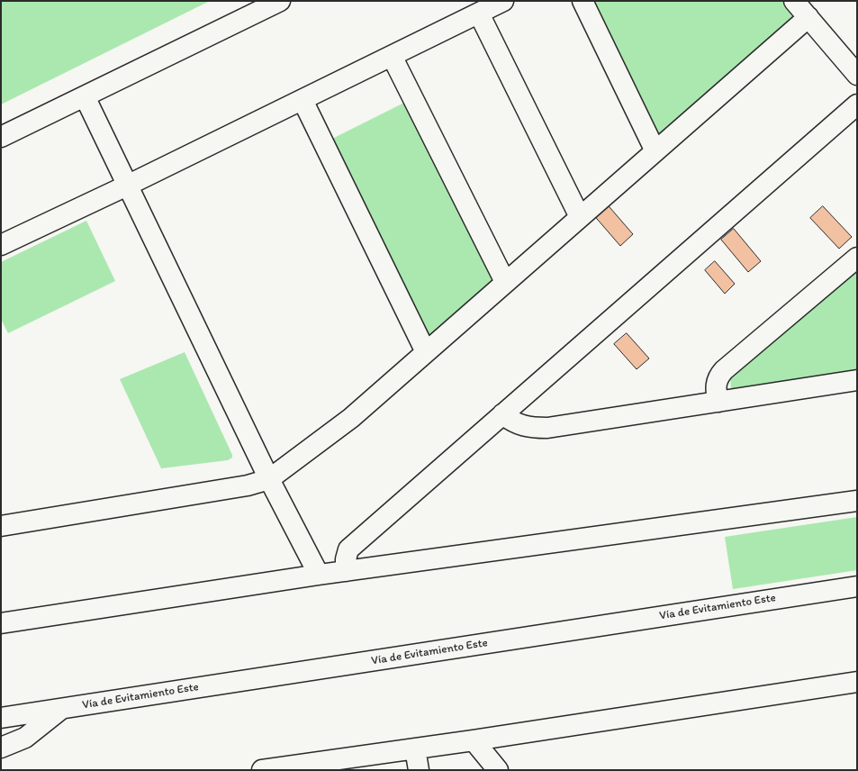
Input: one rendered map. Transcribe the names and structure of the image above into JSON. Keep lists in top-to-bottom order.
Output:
{
  "streets": {
    "main road": ["Vía de Evitamiento Este"]
  }
}
